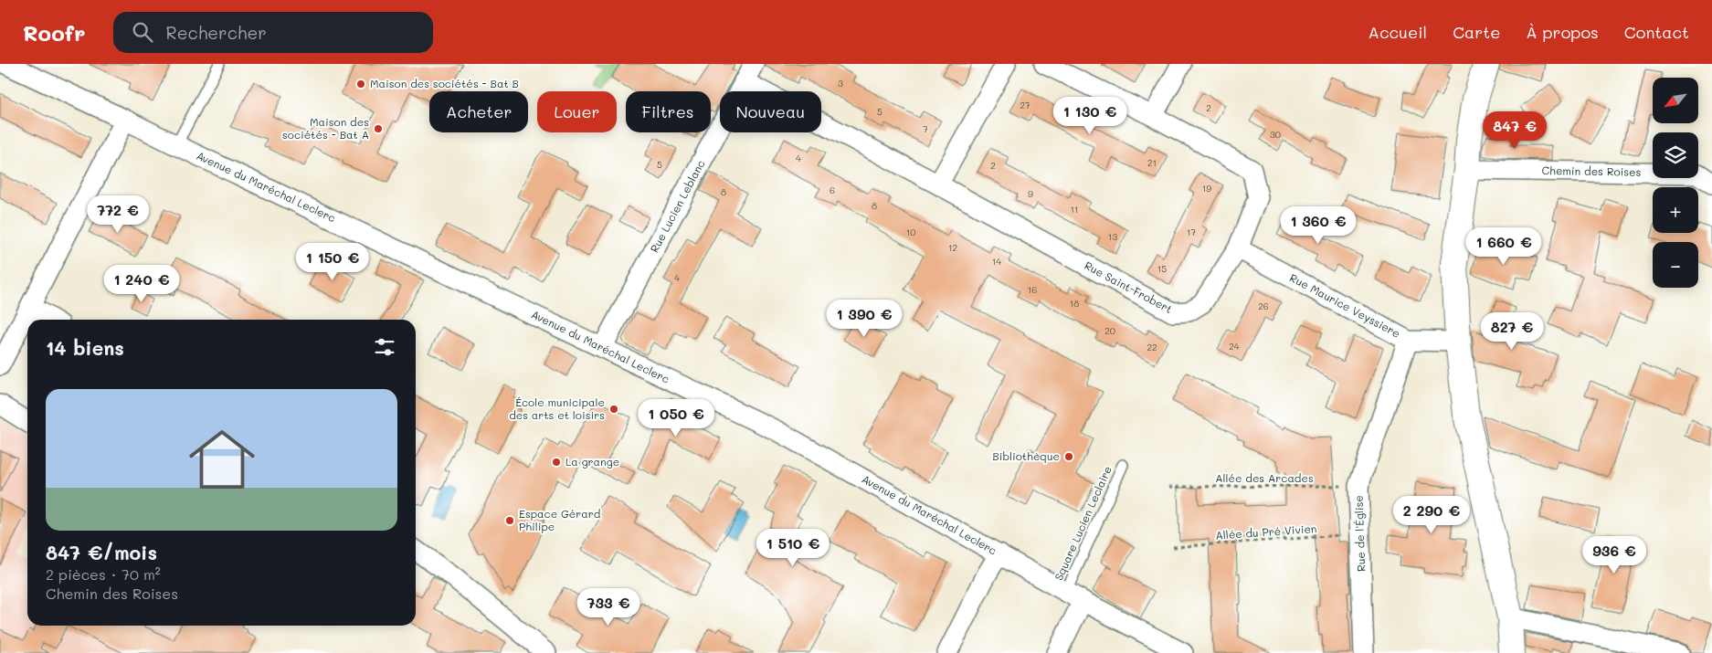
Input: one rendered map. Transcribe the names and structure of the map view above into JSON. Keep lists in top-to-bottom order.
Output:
{
  "streets": {
    "street": [
      "Chemin des Roises",
      "Avenue du Maréchal Leclerc",
      "Rue Lucien Leblanc",
      "Rue Saint-Frobert",
      "Rue Maurice Veyssiere",
      "Rue de l'Église"
    ],
    "lane": ["Square Lucien Leclaire"],
    "path": ["Allée des Arcades", "Allée du Pré Vivien"]
  },
  "crossings": [
    ["Avenue du Maréchal Leclerc", "Rue Lucien Leblanc"],
    ["Avenue du Maréchal Leclerc", "Square Lucien Leclaire"],
    ["Rue Lucien Leblanc", "Rue Saint-Frobert"],
    ["Rue Saint-Frobert", "Rue Maurice Veyssiere"],
    ["Rue Maurice Veyssiere", "Rue de l'Église"],
    ["Allée des Arcades", "Rue de l'Église"],
    ["Allée du Pré Vivien", "Rue de l'Église"]
  ],
  "places": [
    "Maison des sociétés - Bat B",
    "Maison des sociétés - Bat A",
    "École municipale des arts et loisirs",
    "Bibliothèque",
    "La grange",
    "Espace Gérard Philipe"
  ],
  "house_numbers": [
    "3",
    "27",
    "2",
    "5",
    "7",
    "30",
    "4",
    "21",
    "5",
    "2",
    "19",
    "6",
    "8",
    "9",
    "8",
    "11",
    "10",
    "17",
    "13",
    "12",
    "14",
    "15",
    "4",
    "16",
    "18",
    "26",
    "20",
    "24",
    "22"
  ],
  "north": "bottom left",
  "page": {
    "header": "Roofr",
    "search": "Rechercher",
    "nav": [
      "Accueil",
      "Carte",
      "À propos",
      "Contact"
    ],
    "map_buttons": ["+", "−"],
    "chip": [
      "Acheter",
      "Louer",
      "Filtres",
      "Nouveau"
    ],
    "price": [
      "1 130 €",
      "847 €",
      "772 €",
      "1 360 €",
      "1 660 €",
      "1 150 €",
      "1 240 €",
      "1 390 €",
      "827 €",
      "1 050 €",
      "2 290 €",
      "1 510 €",
      "936 €",
      "733 €"
    ],
    "heading": "14 biens",
    "list": [
      {
        "name": "847 €/mois",
        "note": "2 pièces · 70 m² · Chemin des Roises"
      }
    ]
  }
}
